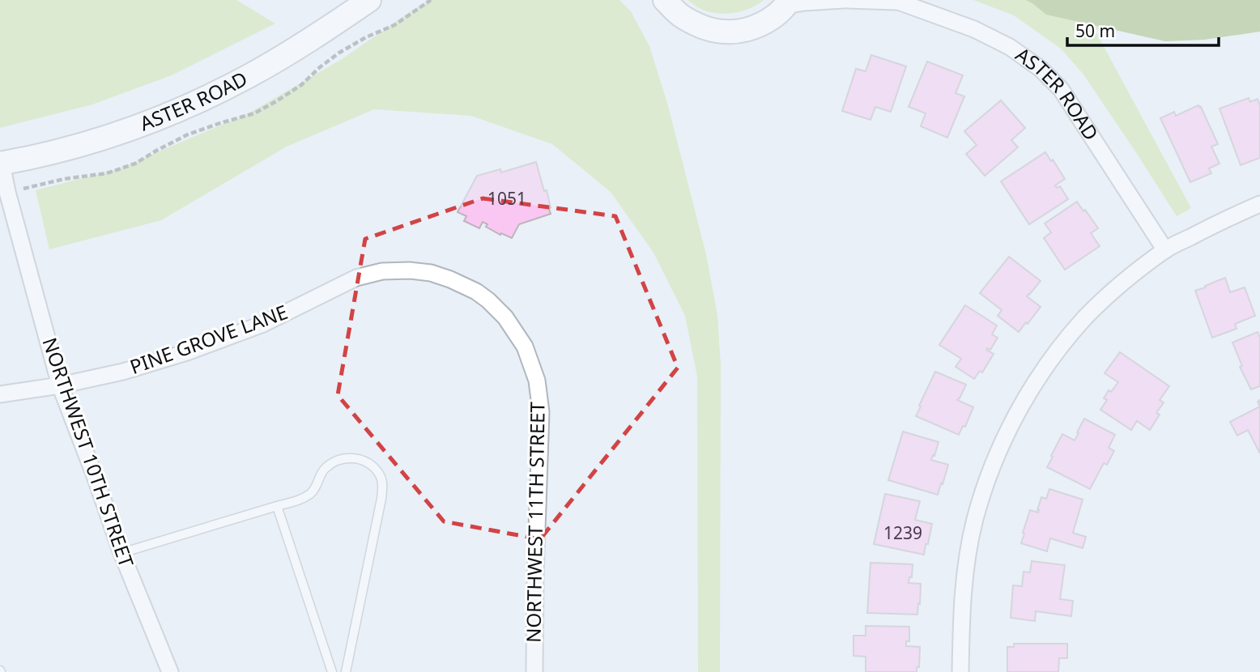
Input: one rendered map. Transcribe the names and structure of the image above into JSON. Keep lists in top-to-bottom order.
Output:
{
  "streets": {
    "street": [
      "ASTER ROAD",
      "PINE GROVE LANE",
      "NORTHWEST 10TH STREET",
      "NORTHWEST 11TH STREET"
    ]
  },
  "crossings": [
    ["ASTER ROAD", "NORTHWEST 10TH STREET"],
    ["PINE GROVE LANE", "NORTHWEST 10TH STREET"],
    ["PINE GROVE LANE", "NORTHWEST 11TH STREET"]
  ],
  "house_numbers": ["1051", "1239"],
  "scale_bar": "50 m"
}
